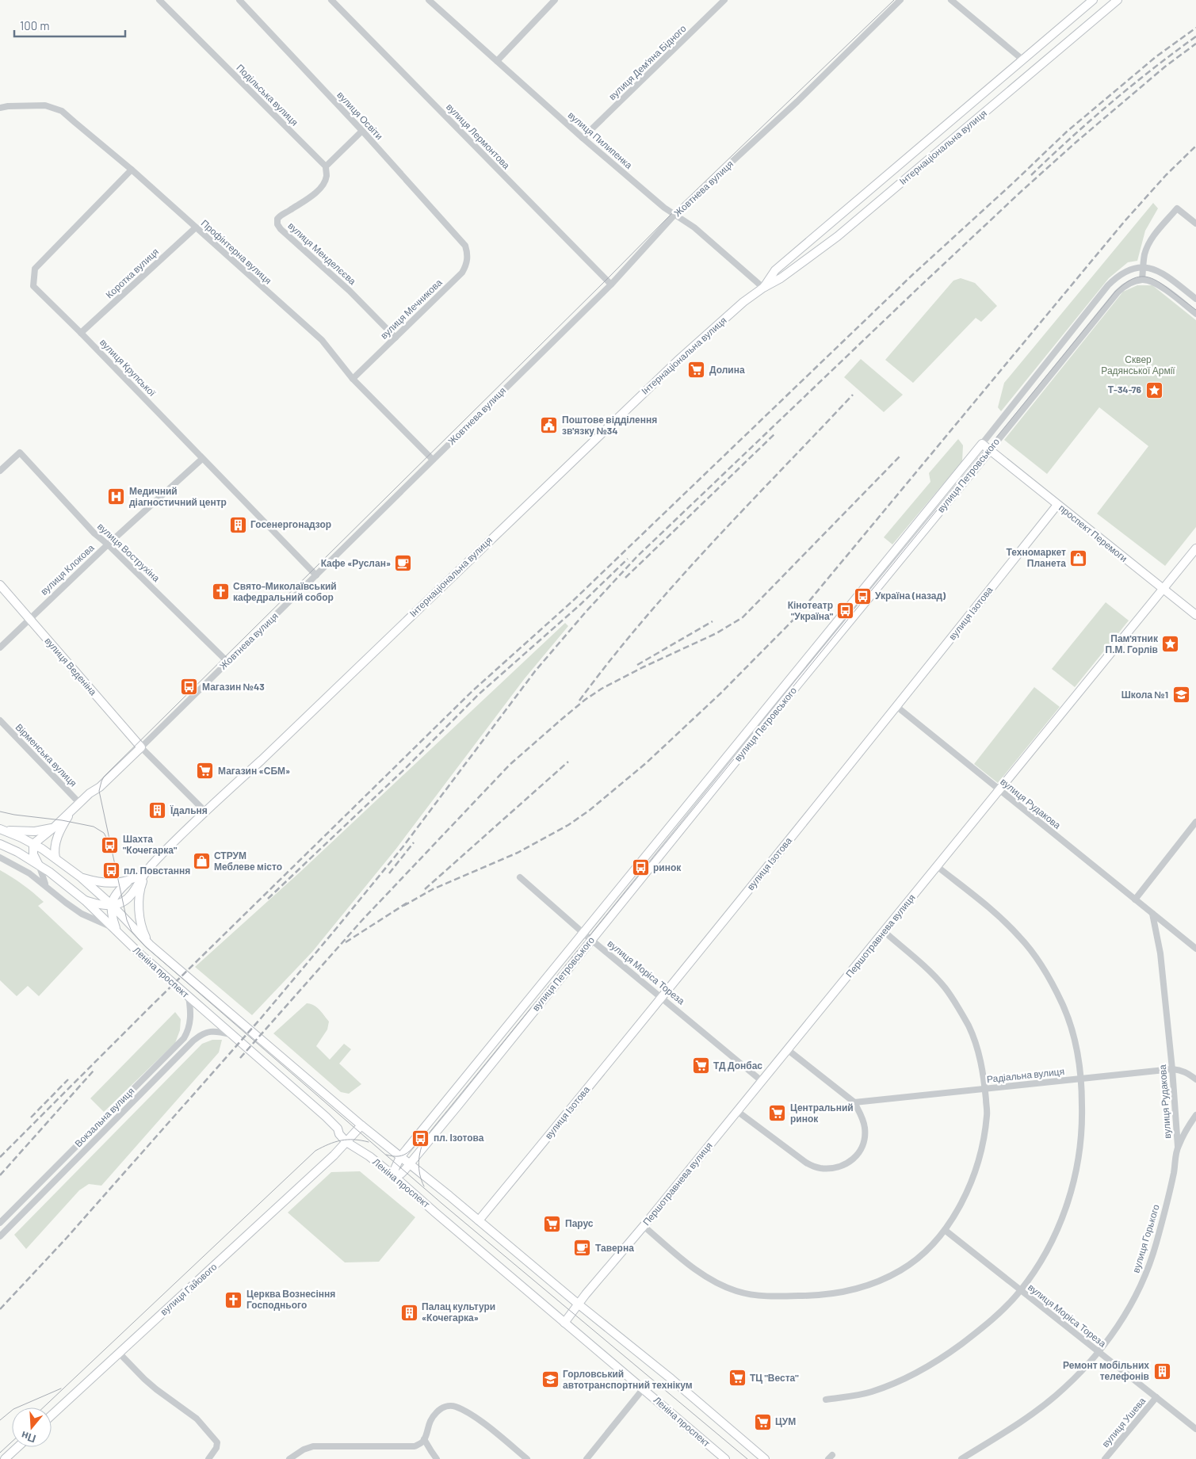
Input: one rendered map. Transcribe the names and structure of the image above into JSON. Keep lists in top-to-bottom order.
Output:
{
  "streets": {
    "main road": [
      "Інтернаціональна вулиця",
      "Жовтнева вулиця",
      "вулиця Петровського",
      "проспект Перемоги",
      "вулиця Ізотова",
      "вулиця Веденіна",
      "Першотравнева вулиця",
      "Леніна проспект",
      "вулиця Гайового"
    ],
    "street": [
      "вулиця Дем'яна Бідного",
      "Подільська вулиця",
      "вулиця Освіти",
      "вулиця Лермонтова",
      "вулиця Пилипенка",
      "Профінтерна вулиця",
      "вулиця Менделєєва",
      "Коротка вулиця",
      "вулиця Мечникова",
      "вулиця Крупської",
      "вулиця Вострухіна",
      "вулиця Клокова",
      "Вірменська вулиця",
      "вулиця Рудакова",
      "вулиця Моріса Тореза",
      "Радіальна вулиця",
      "Вокзальна вулиця",
      "вулиця Горького",
      "вулиця Ушева"
    ]
  },
  "crossings": [
    ["вулиця Дем'яна Бідного", "вулиця Пилипенка"],
    ["Подільська вулиця", "вулиця Менделєєва"],
    ["вулиця Освіти", "вулиця Мечникова"],
    ["вулиця Лермонтова", "Жовтнева вулиця"],
    ["вулиця Пилипенка", "Інтернаціональна вулиця"],
    ["вулиця Пилипенка", "Жовтнева вулиця"],
    ["Інтернаціональна вулиця", "Леніна проспект"],
    ["Жовтнева вулиця", "Профінтерна вулиця"],
    ["Жовтнева вулиця", "вулиця Крупської"],
    ["Жовтнева вулиця", "вулиця Вострухіна"],
    ["Жовтнева вулиця", "вулиця Веденіна"],
    ["Жовтнева вулиця", "Вірменська вулиця"],
    ["Жовтнева вулиця", "Леніна проспект"],
    ["Профінтерна вулиця", "Коротка вулиця"],
    ["Профінтерна вулиця", "вулиця Мечникова"],
    ["Профінтерна вулиця", "вулиця Крупської"],
    ["вулиця Менделєєва", "вулиця Мечникова"],
    ["Коротка вулиця", "вулиця Крупської"],
    ["вулиця Крупської", "вулиця Клокова"],
    ["вулиця Петровського", "проспект Перемоги"],
    ["вулиця Петровського", "Леніна проспект"],
    ["вулиця Петровського", "вулиця Моріса Тореза"],
    ["проспект Перемоги", "вулиця Ізотова"],
    ["проспект Перемоги", "Першотравнева вулиця"],
    ["вулиця Вострухіна", "вулиця Клокова"],
    ["вулиця Клокова", "вулиця Веденіна"],
    ["вулиця Ізотова", "вулиця Рудакова"],
    ["вулиця Ізотова", "Леніна проспект"],
    ["вулиця Ізотова", "вулиця Моріса Тореза"],
    ["вулиця Рудакова", "Першотравнева вулиця"],
    ["вулиця Рудакова", "Радіальна вулиця"],
    ["вулиця Рудакова", "вулиця Горького"],
    ["Першотравнева вулиця", "Леніна проспект"],
    ["Першотравнева вулиця", "вулиця Моріса Тореза"],
    ["Леніна проспект", "Вокзальна вулиця"],
    ["Леніна проспект", "вулиця Гайового"],
    ["вулиця Моріса Тореза", "вулиця Горького"],
    ["вулиця Моріса Тореза", "вулиця Ушева"]
  ],
  "parks": ["Сквер Радянської Армії"],
  "places": {
    "supermarket": [
      "Долина",
      "Магазин «СБМ»",
      "ТД Донбас",
      "Центральний ринок",
      "Парус",
      "ТЦ \"Веста\"",
      "ЦУМ"
    ],
    "place": ["Т-34-76", "Пам'ятник П.М. Горлів"],
    "public building": ["Поштове відділення зв'язку №34"],
    "hospital": ["Медичний діагностичний центр"],
    "building": [
      "Госенергонадзор",
      "Їдальня",
      "Палац культури «Кочегарка»",
      "Ремонт мобільних телефонів"
    ],
    "shop": ["Техномаркет Планета", "СТРУМ Меблеве місто"],
    "cafe": ["Кафе «Руслан»", "Таверна"],
    "church": ["Свято-Миколаївський кафедральний собор", "Церква Вознесіння Господнього"],
    "bus stop": [
      "Україна (назад)",
      "Кінотеатр \"Україна\"",
      "Магазин №43",
      "Шахта \"Кочегарка\"",
      "ринок",
      "пл. Повстання",
      "пл. Ізотова"
    ],
    "school or university": ["Школа №1", "Горловський автотранспортний технікум"]
  },
  "scale_bar": "100 m",
  "north": "bottom"
}
